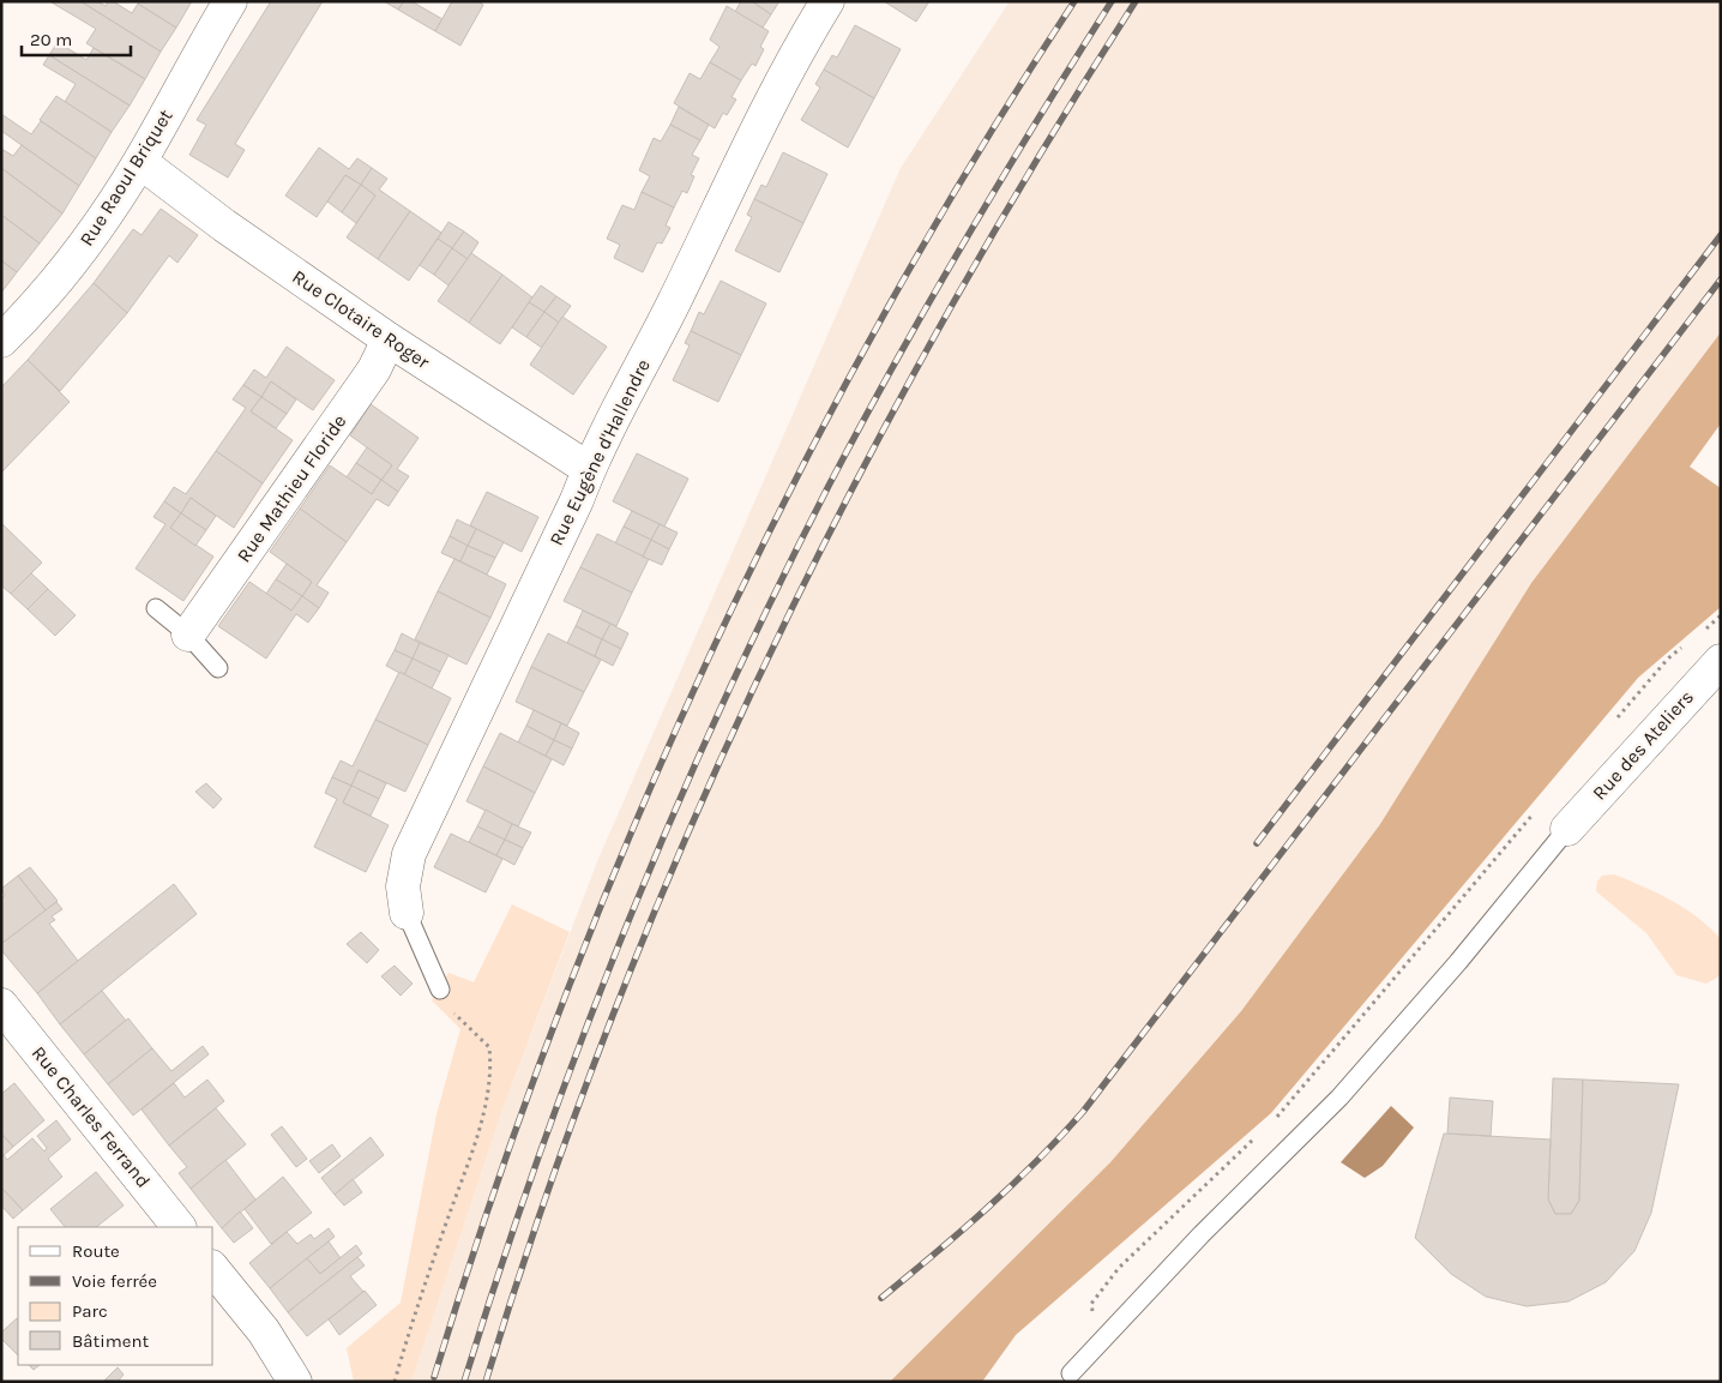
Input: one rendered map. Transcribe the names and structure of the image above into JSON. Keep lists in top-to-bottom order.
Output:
{
  "streets": {
    "street": [
      "Rue Raoul Briquet",
      "Rue Clotaire Roger",
      "Rue Eugène d'Hallendre",
      "Rue Mathieu Floride",
      "Rue des Ateliers",
      "Rue Charles Ferrand"
    ]
  },
  "crossings": [
    ["Rue Raoul Briquet", "Rue Clotaire Roger"],
    ["Rue Clotaire Roger", "Rue Eugène d'Hallendre"],
    ["Rue Clotaire Roger", "Rue Mathieu Floride"]
  ],
  "legend": [
    "Route",
    "Voie ferrée",
    "Parc",
    "Bâtiment"
  ],
  "scale_bar": "20 m"
}
